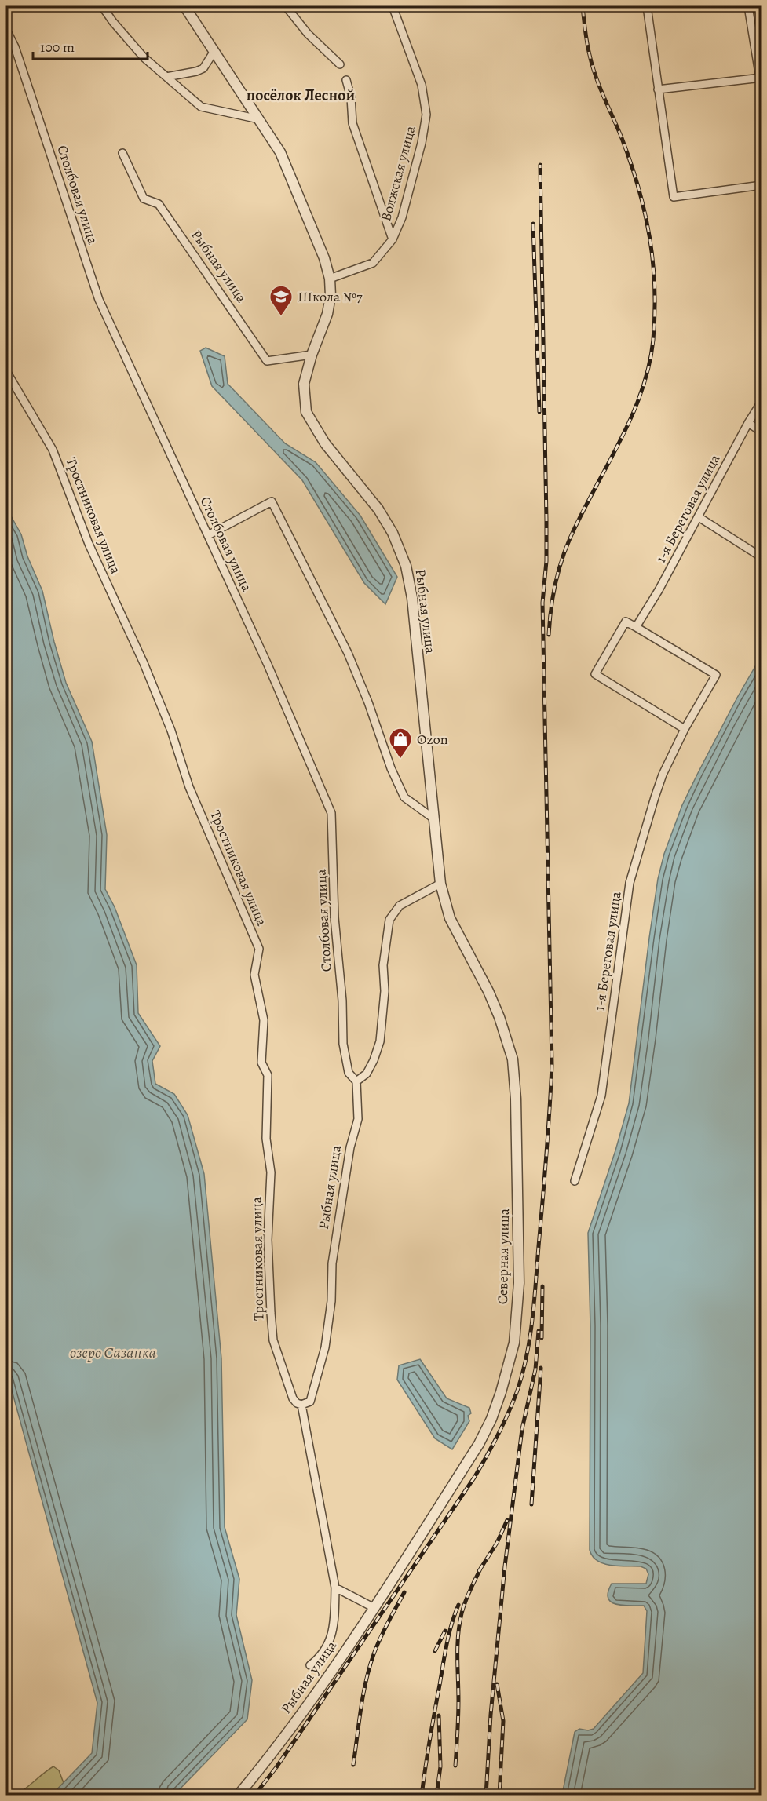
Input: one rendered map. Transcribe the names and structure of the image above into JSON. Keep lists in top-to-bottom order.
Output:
{
  "streets": {
    "street": [
      "Волжская улица",
      "Столбовая улица",
      "Рыбная улица",
      "1-я Береговая улица",
      "Тростниковая улица",
      "Северная улица"
    ]
  },
  "crossings": [
    ["Волжская улица", "Рыбная улица"],
    ["Столбовая улица", "Рыбная улица"],
    ["Рыбная улица", "Тростниковая улица"],
    ["Рыбная улица", "Северная улица"]
  ],
  "districts": ["посёлок Лесной"],
  "water": ["озеро Сазанка"],
  "places": {
    "school or university": ["Школа №7"],
    "shop": ["Ozon"]
  },
  "scale_bar": "100 m"
}
